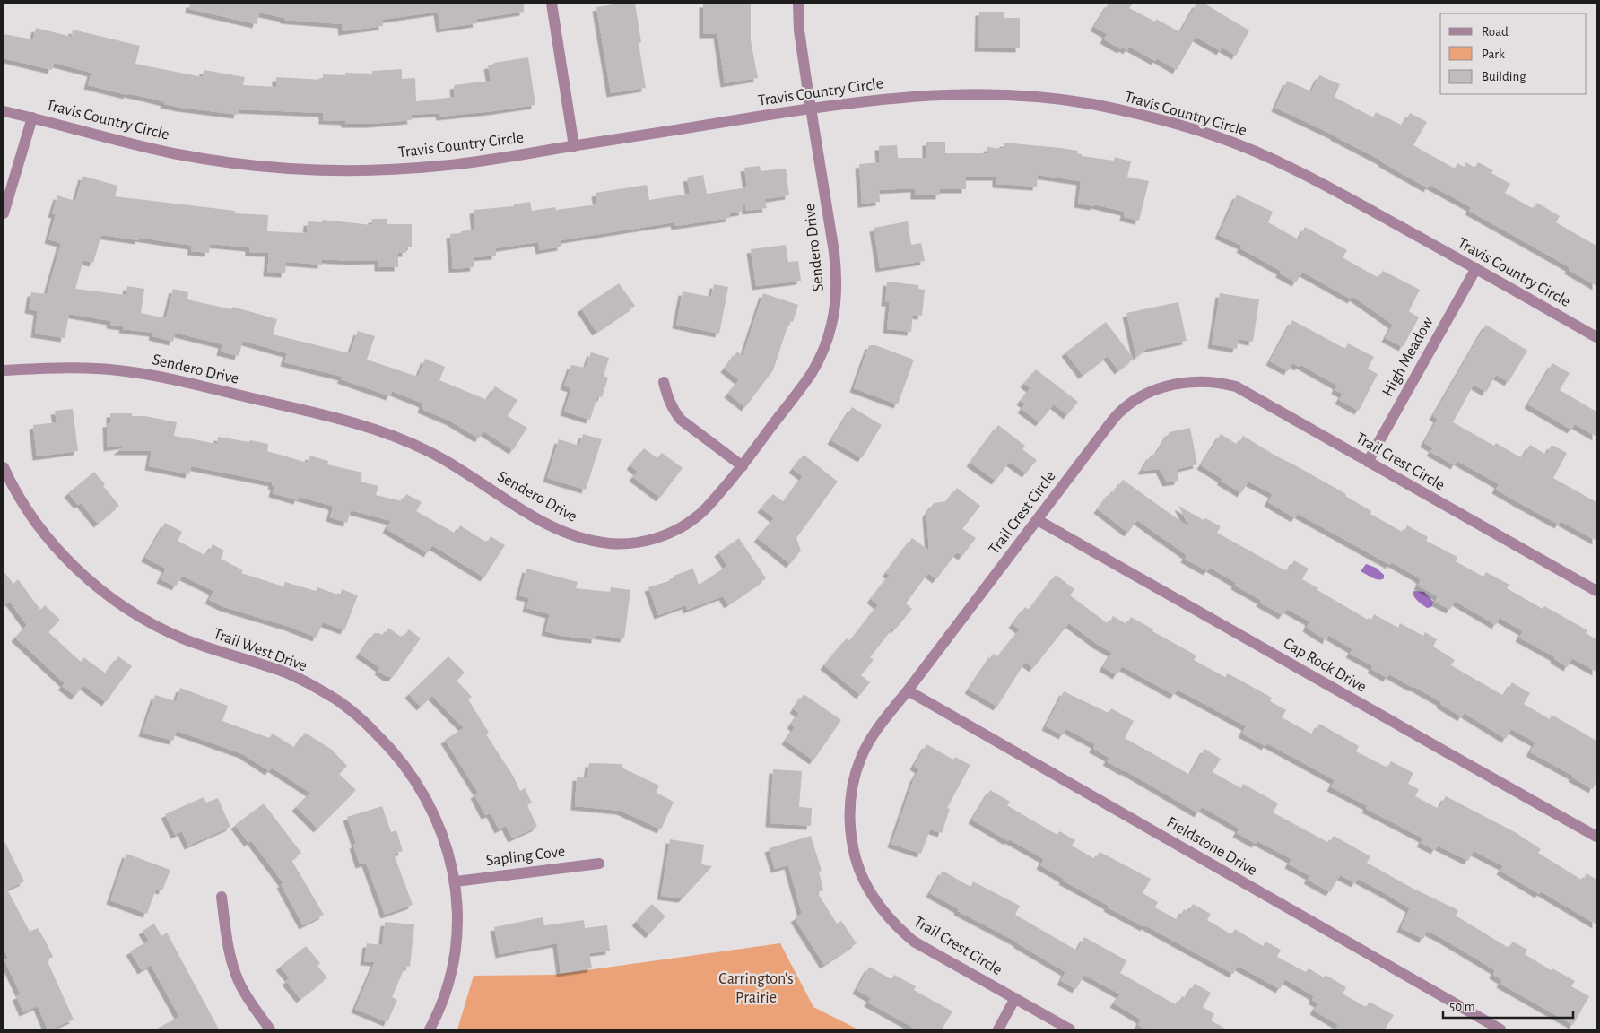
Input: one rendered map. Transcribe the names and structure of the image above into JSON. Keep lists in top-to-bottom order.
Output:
{
  "streets": {
    "street": [
      "Travis Country Circle",
      "Sendero Drive",
      "High Meadow",
      "Trail Crest Circle",
      "Trail West Drive",
      "Cap Rock Drive",
      "Fieldstone Drive",
      "Sapling Cove"
    ]
  },
  "crossings": [
    ["Travis Country Circle", "Sendero Drive"],
    ["Travis Country Circle", "High Meadow"],
    ["High Meadow", "Trail Crest Circle"],
    ["Trail Crest Circle", "Cap Rock Drive"],
    ["Trail Crest Circle", "Fieldstone Drive"],
    ["Trail West Drive", "Sapling Cove"]
  ],
  "parks": ["Carrington's Prairie"],
  "legend": ["Road", "Park", "Building"],
  "scale_bar": "50 m"
}
